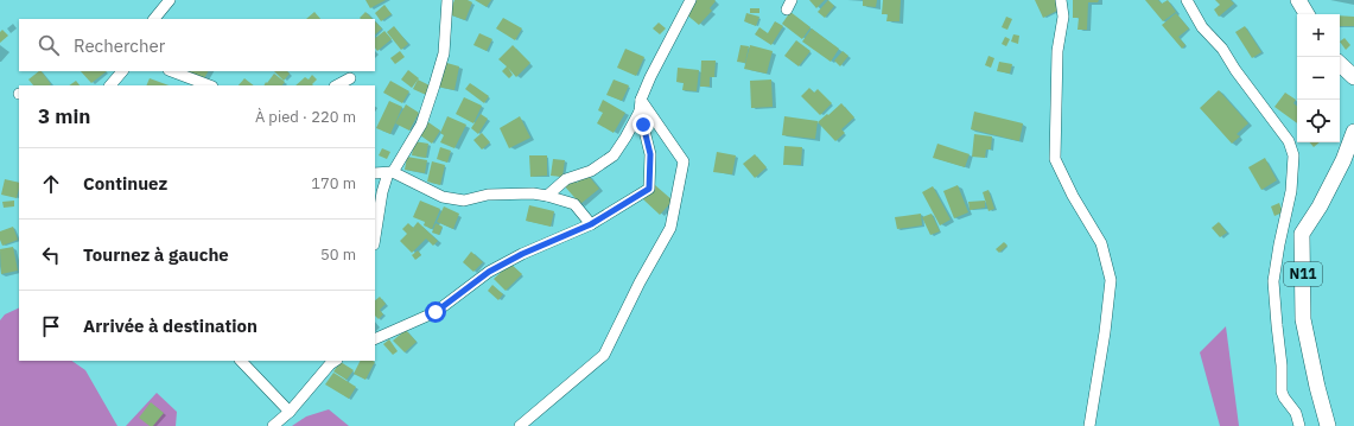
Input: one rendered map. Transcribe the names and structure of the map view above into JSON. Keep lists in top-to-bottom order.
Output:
{
  "streets": {
    "highway": ["N11"]
  },
  "page": {
    "map_buttons": ["+", "−"],
    "search": "Rechercher",
    "heading": ["3 min", "À pied · 220 m"],
    "list": [
      ["Continuez", "170 m"],
      ["Tournez à gauche", "50 m"],
      "Arrivée à destination"
    ]
  }
}
